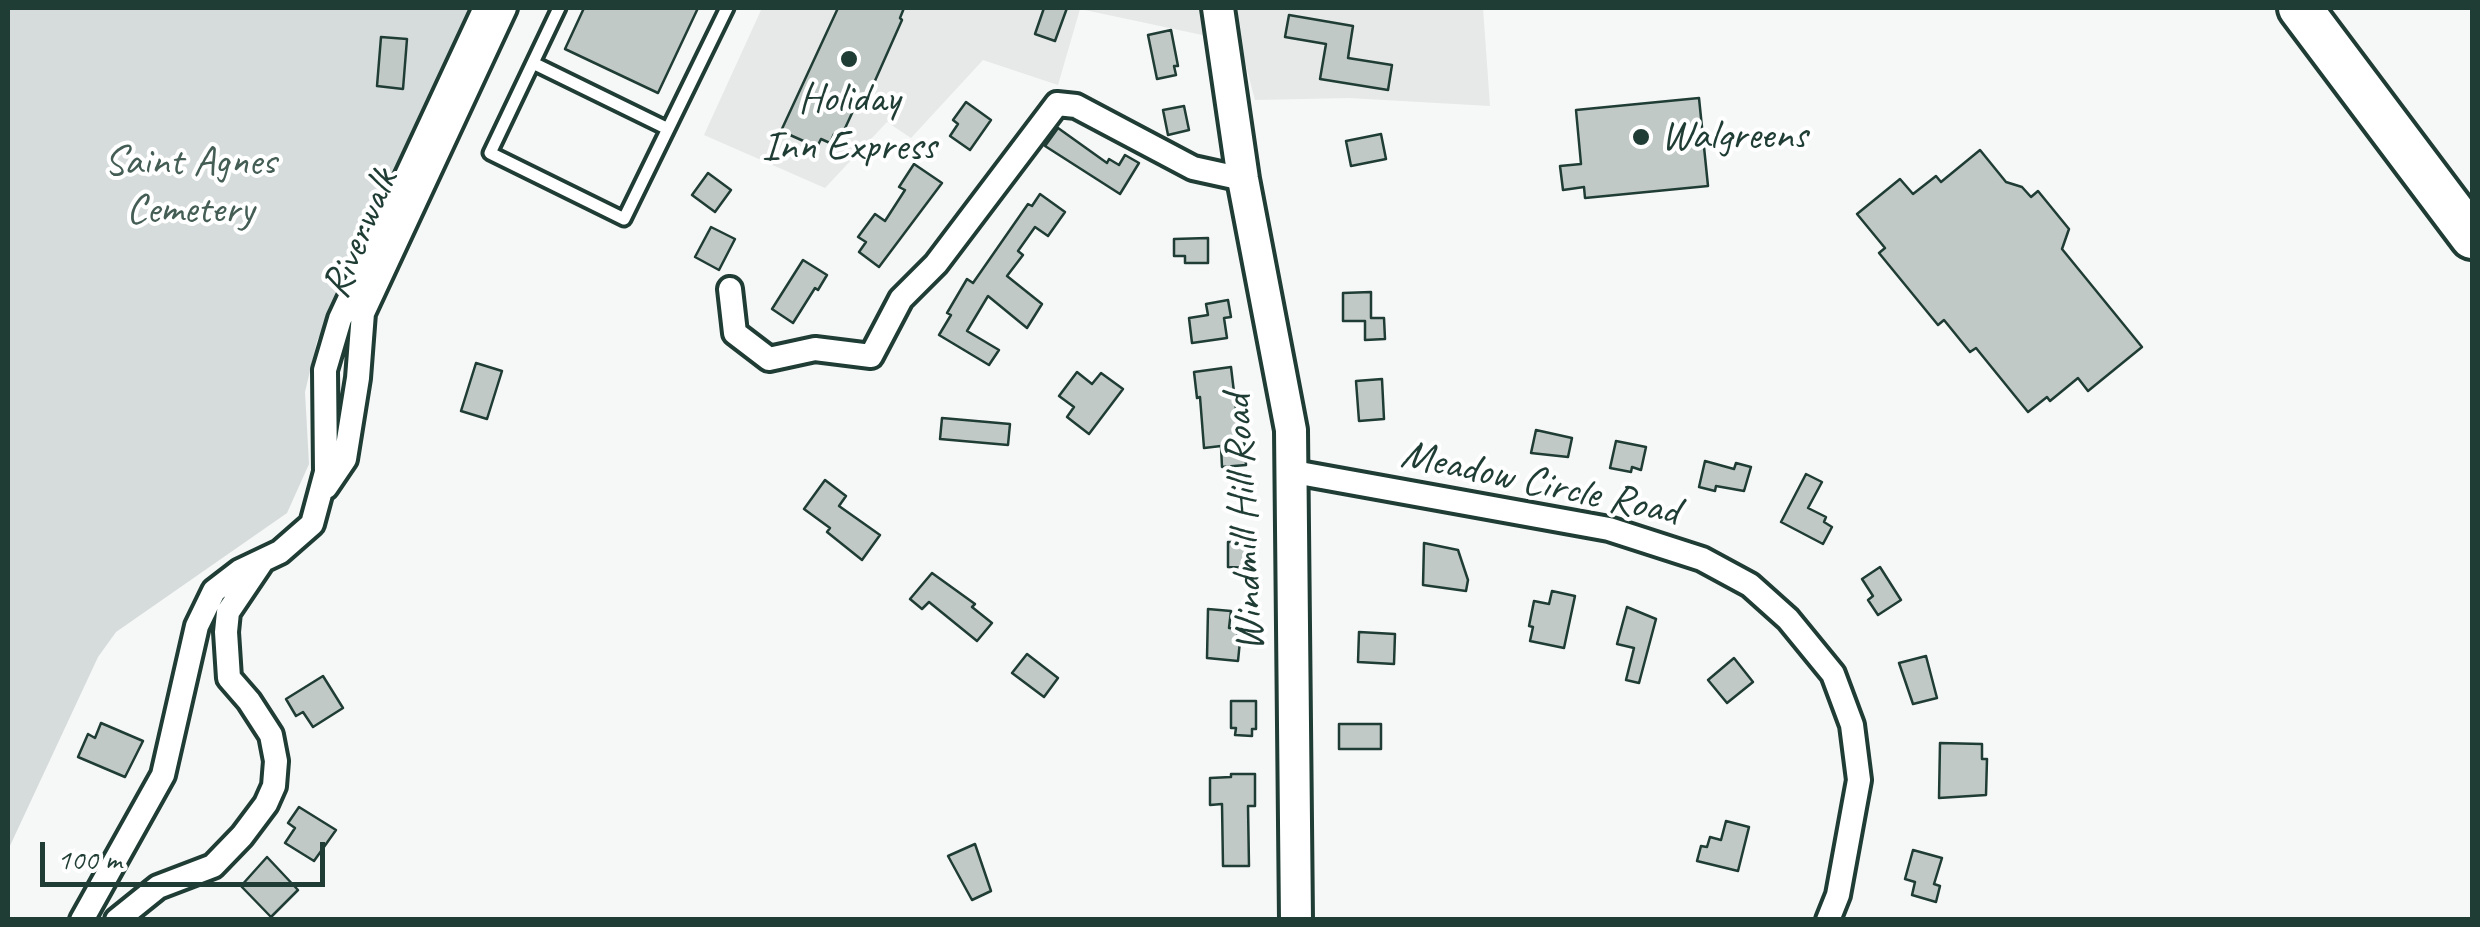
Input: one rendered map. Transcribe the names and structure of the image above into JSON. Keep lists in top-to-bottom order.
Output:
{
  "streets": {
    "street": ["Riverwalk", "Meadow Circle Road", "Windmill Hill Road"]
  },
  "crossings": [
    ["Meadow Circle Road", "Windmill Hill Road"]
  ],
  "parks": ["Saint Agnes Cemetery"],
  "places": ["Holiday Inn Express", "Walgreens"],
  "scale_bar": "100 m"
}
